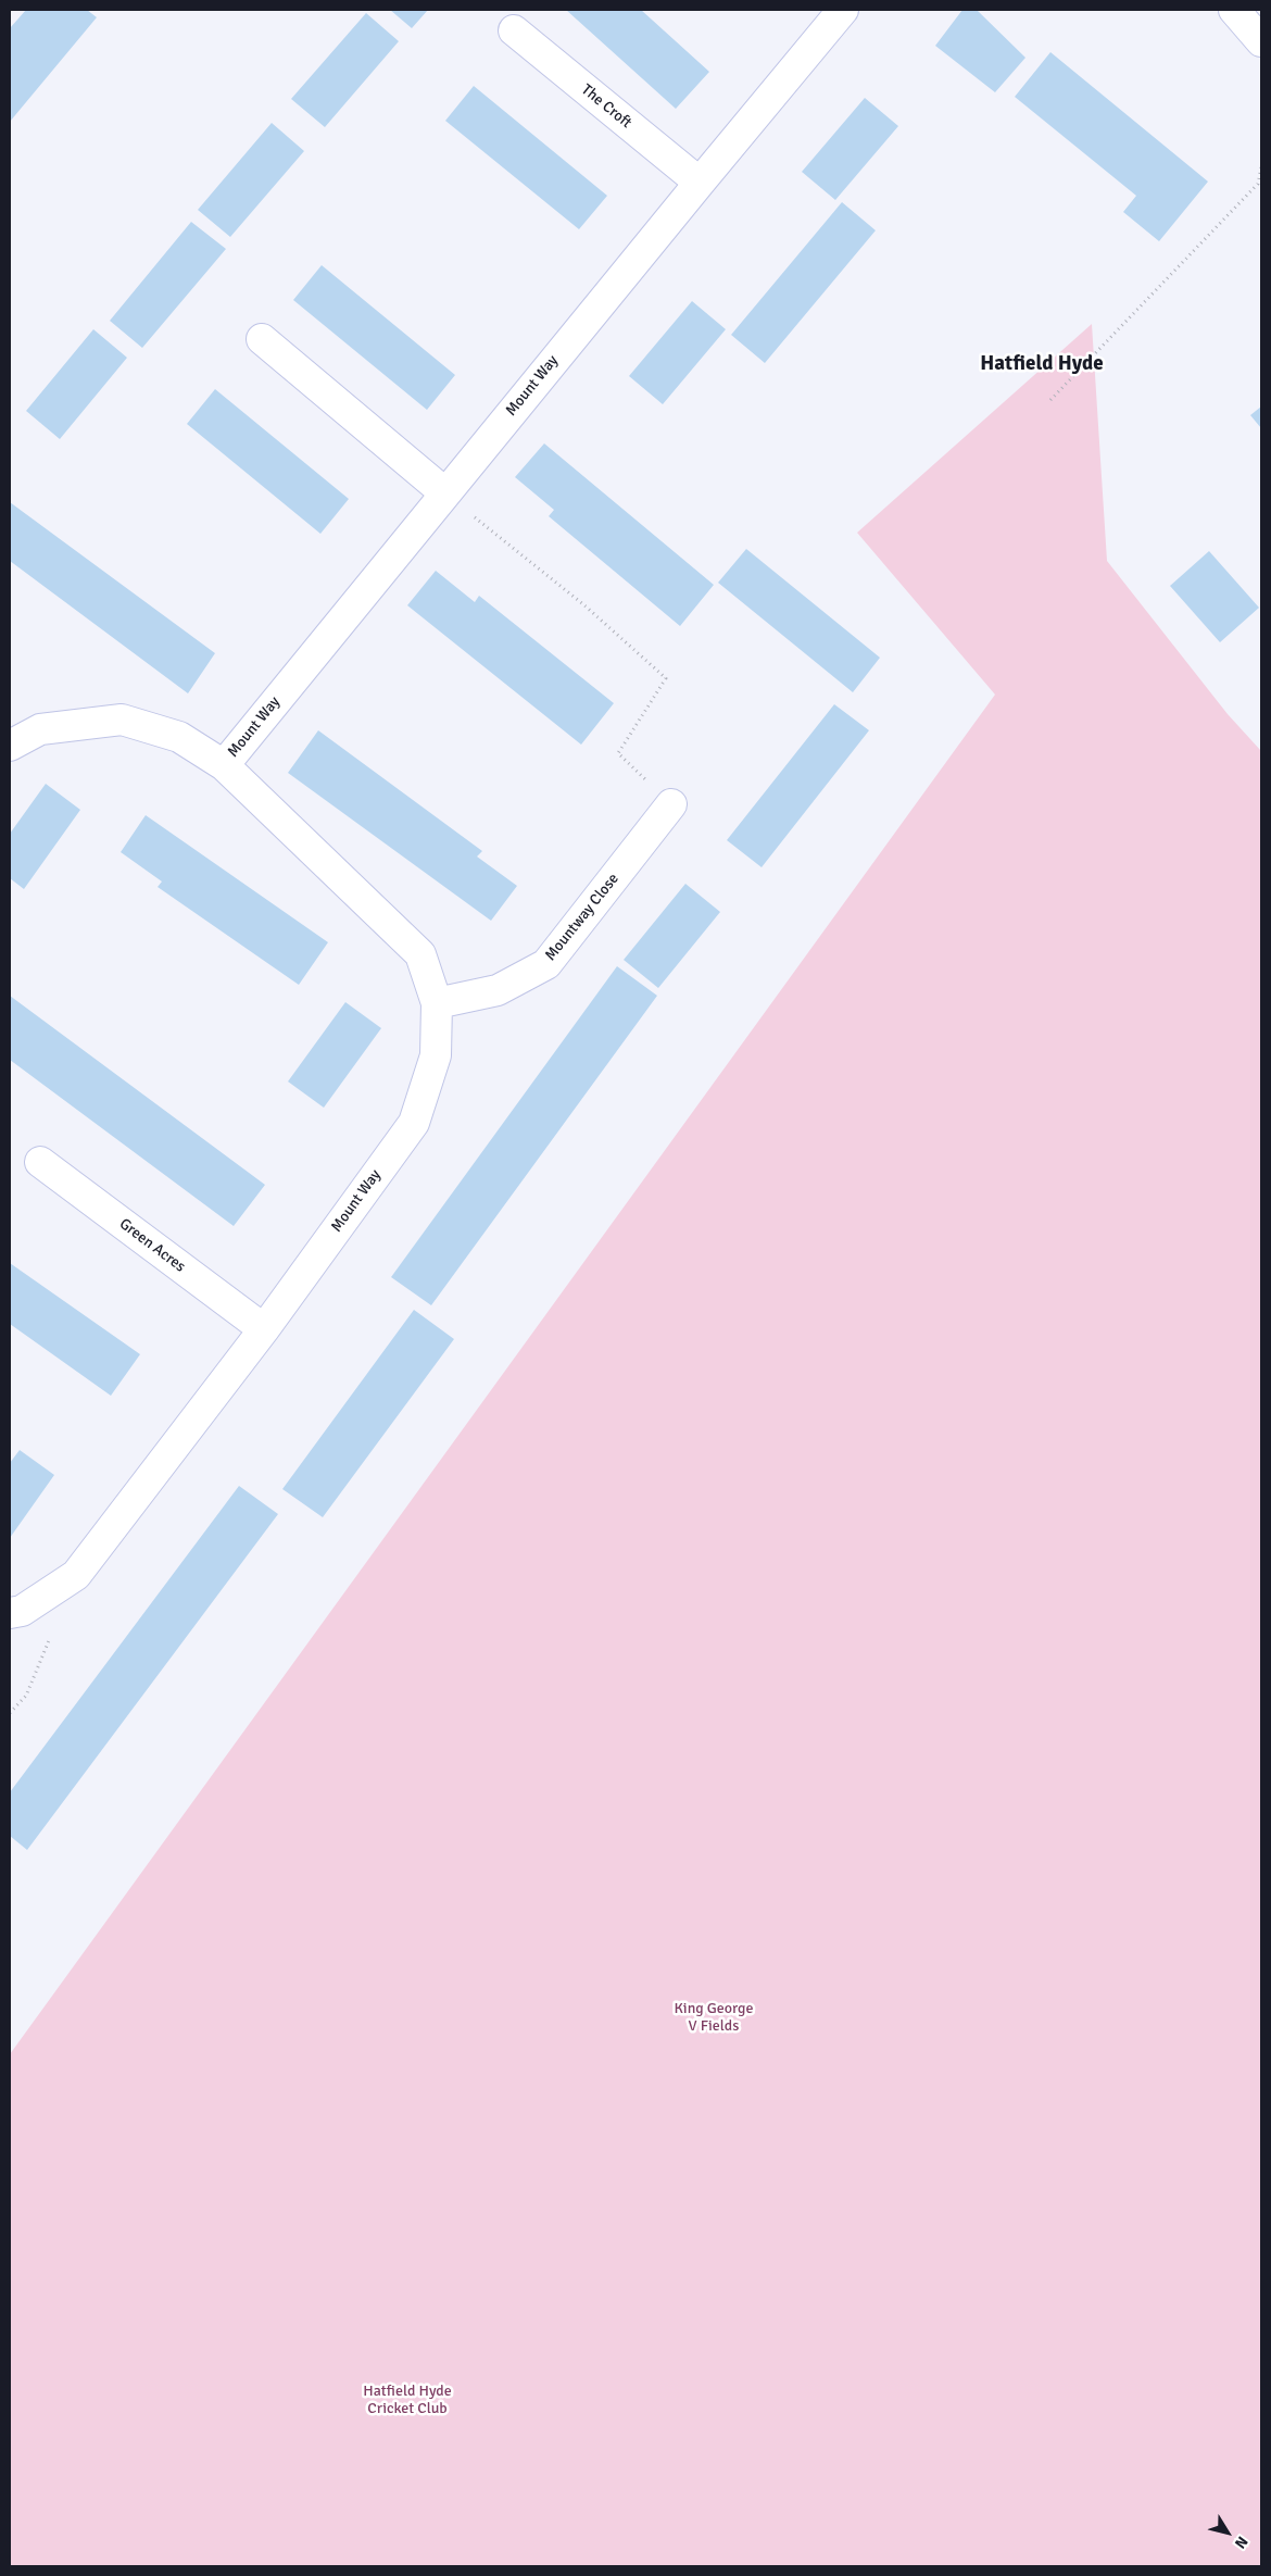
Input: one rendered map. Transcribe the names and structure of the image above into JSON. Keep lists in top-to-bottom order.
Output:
{
  "streets": {
    "street": [
      "The Croft",
      "Mount Way",
      "Mountway Close",
      "Green Acres"
    ]
  },
  "crossings": [
    ["The Croft", "Mount Way"],
    ["Mount Way", "Mountway Close"],
    ["Mount Way", "Green Acres"]
  ],
  "districts": ["Hatfield Hyde"],
  "parks": ["King George V Fields", "Hatfield Hyde Cricket Club"],
  "north": "bottom right"
}
